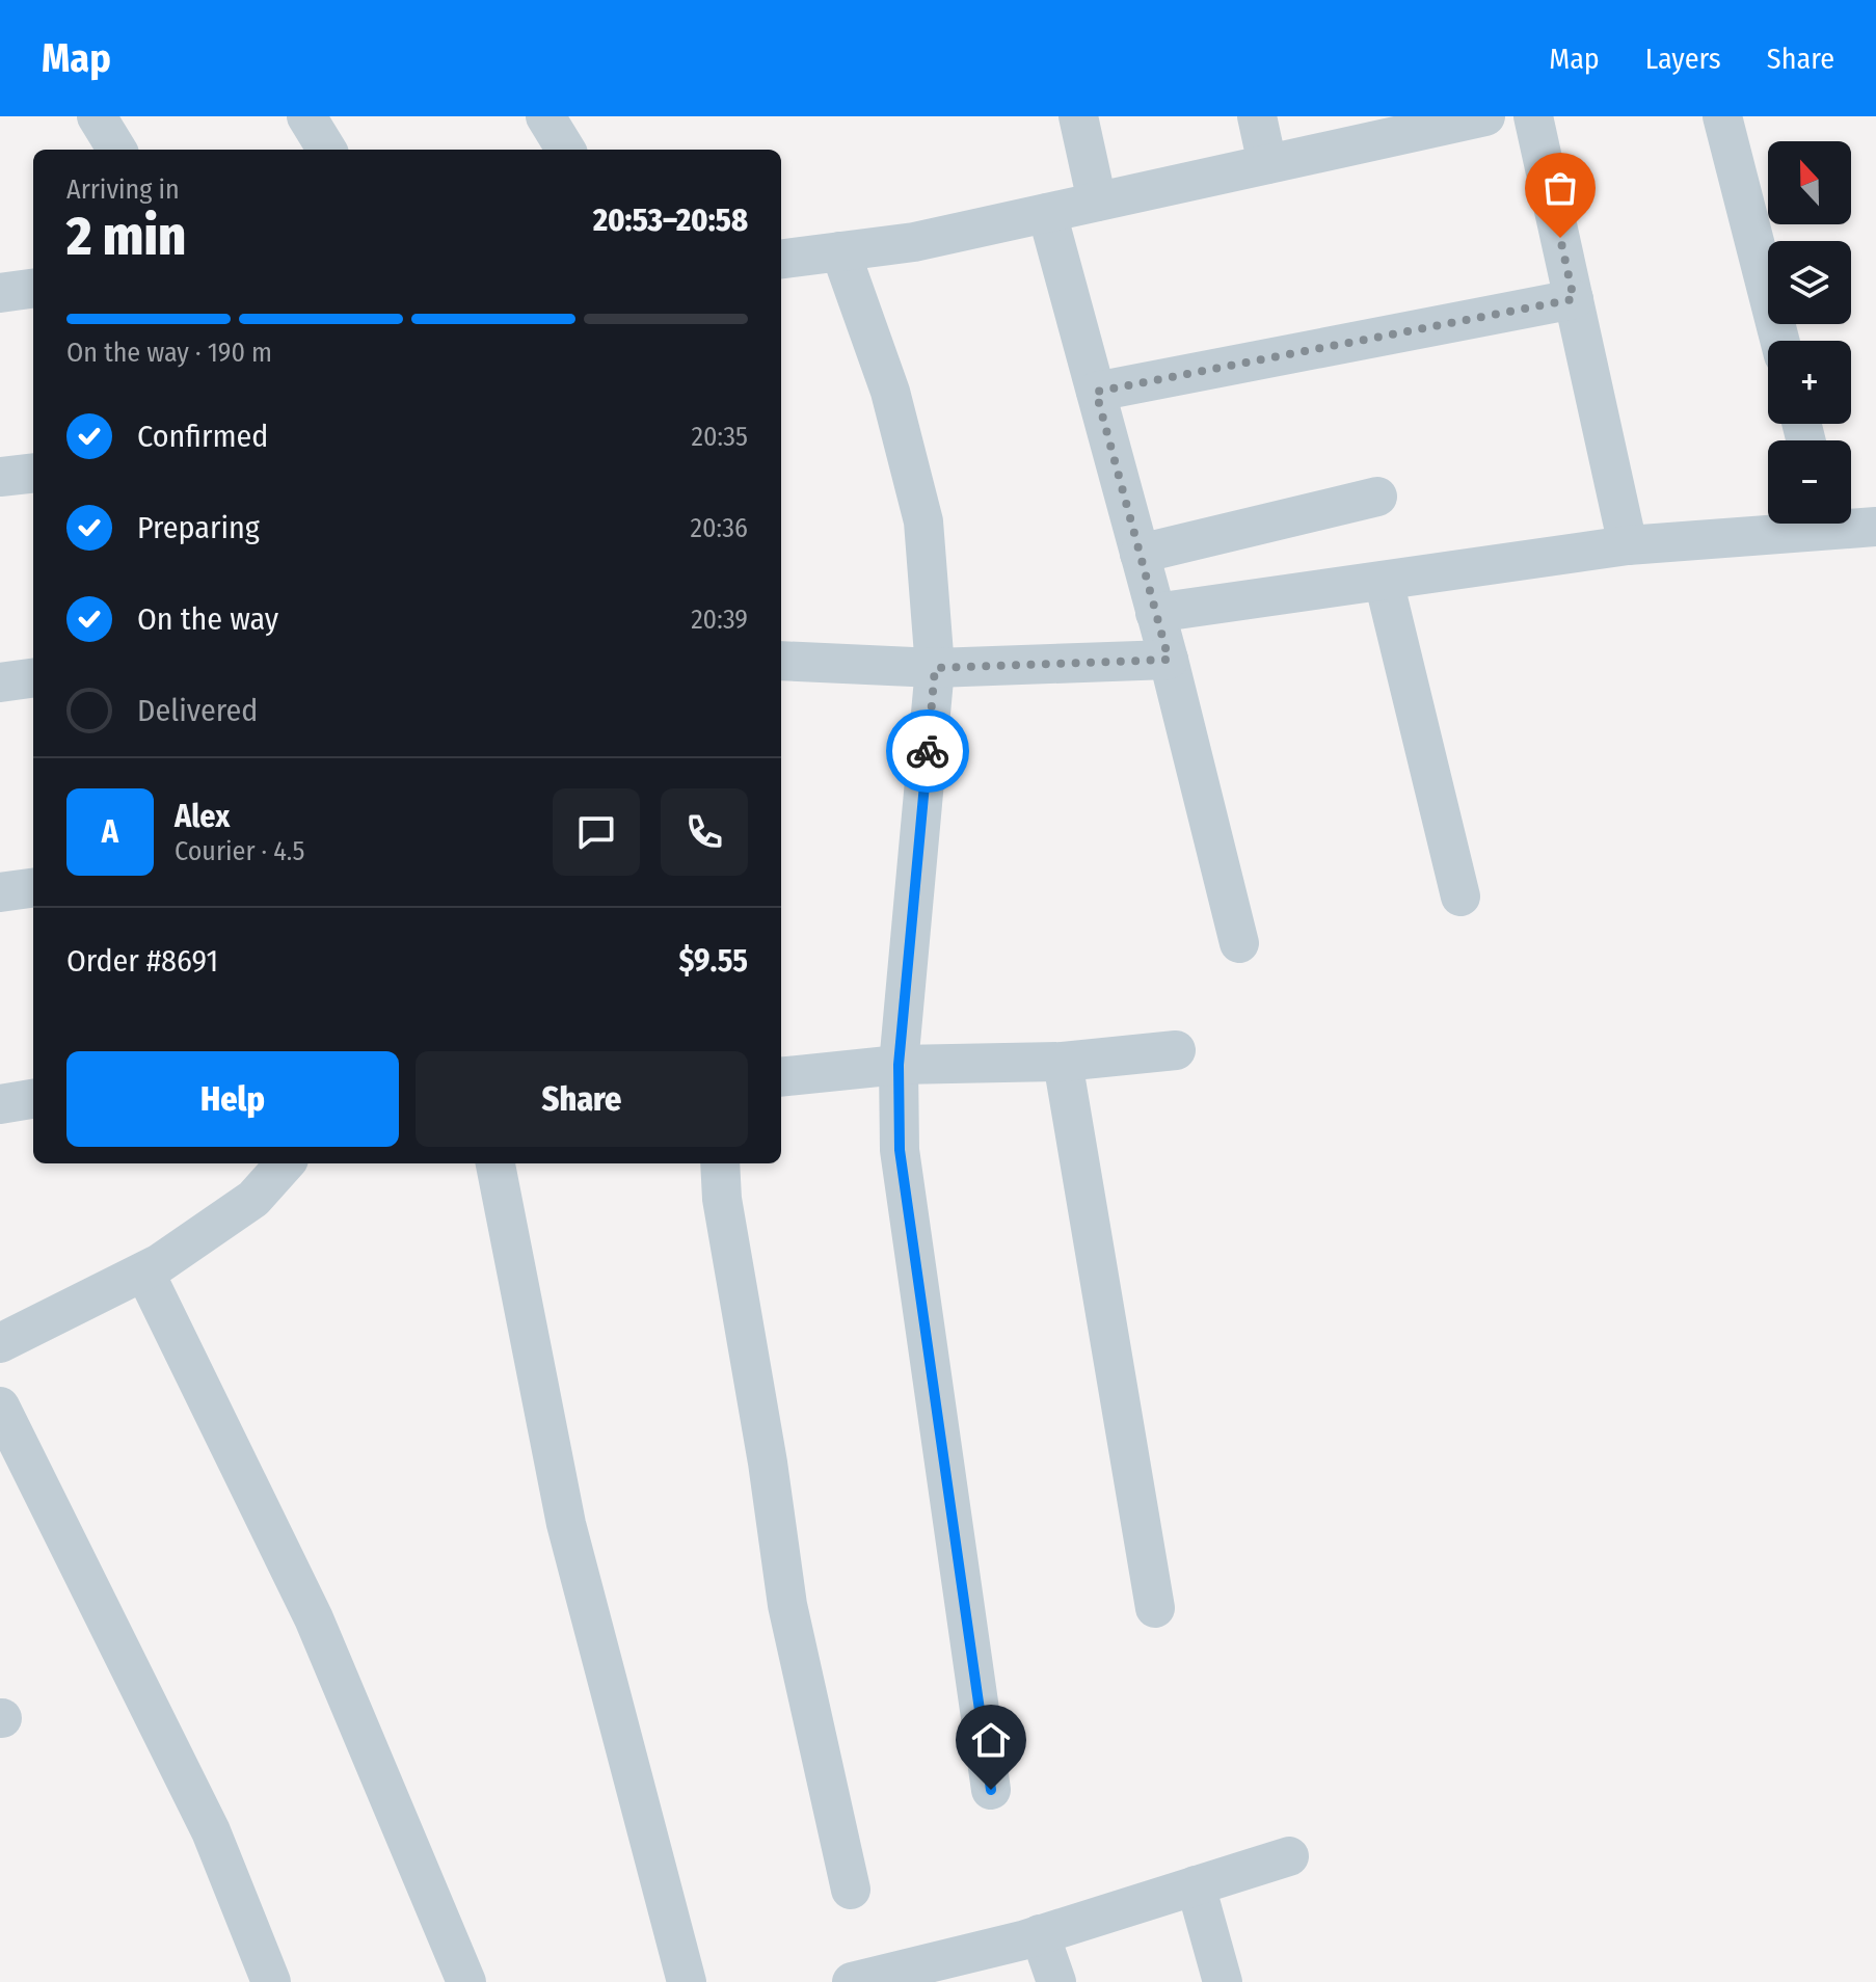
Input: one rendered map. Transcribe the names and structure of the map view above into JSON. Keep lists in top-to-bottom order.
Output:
{
  "north": "top",
  "page": {
    "header": "Map",
    "nav": ["Map", "Layers", "Share"],
    "map_buttons": ["+", "−"],
    "heading": ["2 min", "Arriving in", "20:53–20:58"],
    "panel": [
      "Alex",
      "Courier · 4.5",
      "Order #8691",
      "$9.55"
    ],
    "bar": "On the way · 190 m",
    "list": [
      ["Confirmed", "20:35"],
      ["Preparing", "20:36"],
      ["On the way", "20:39"],
      "Delivered"
    ],
    "round": "A",
    "buttons": ["Help", "Share"]
  }
}
